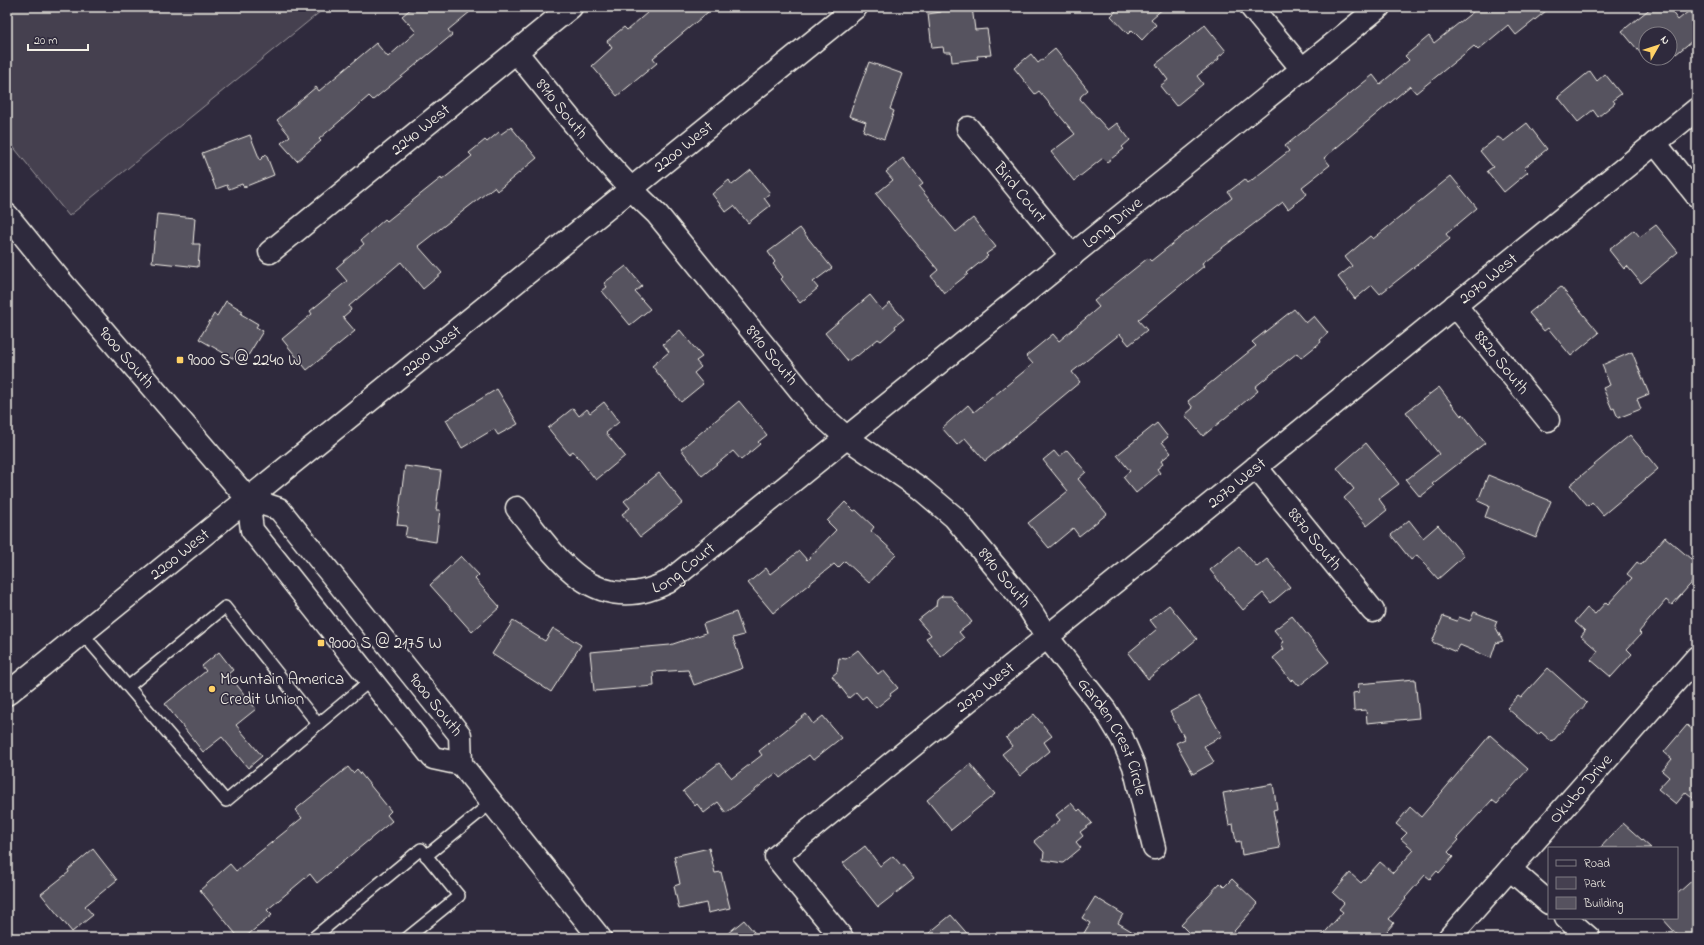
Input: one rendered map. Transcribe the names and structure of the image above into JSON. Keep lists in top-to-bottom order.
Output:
{
  "streets": {
    "street": [
      "8910 South",
      "2240 West",
      "2200 West",
      "Bird Court",
      "Long Drive",
      "2070 West",
      "9000 South",
      "8820 South",
      "8870 South",
      "Long Court",
      "Garden Crest Circle",
      "Okubo Drive"
    ]
  },
  "crossings": [
    ["8910 South", "2240 West"],
    ["8910 South", "2200 West"],
    ["8910 South", "Long Drive"],
    ["8910 South", "2070 West"],
    ["8910 South", "Long Court"],
    ["8910 South", "Garden Crest Circle"],
    ["2200 West", "9000 South"],
    ["Bird Court", "Long Drive"],
    ["Long Drive", "Long Court"],
    ["2070 West", "8820 South"],
    ["2070 West", "8870 South"],
    ["2070 West", "Garden Crest Circle"]
  ],
  "places": {
    "transit": ["9000 S @ 2240 W", "9000 S @ 2175 W"],
    "other": ["Mountain America Credit Union"]
  },
  "legend": ["Road", "Park", "Building"],
  "scale_bar": "20 m",
  "north": "top right"
}
